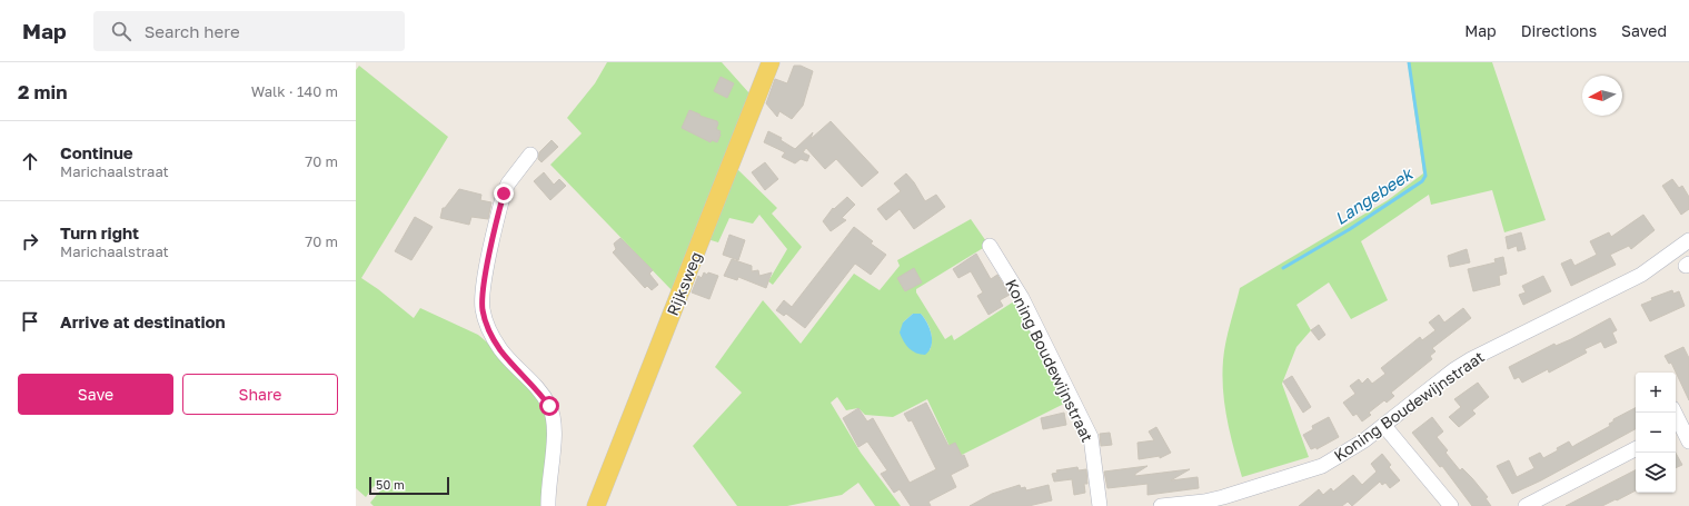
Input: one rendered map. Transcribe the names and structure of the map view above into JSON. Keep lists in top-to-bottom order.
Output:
{
  "streets": {
    "main road": ["Rijksweg"],
    "street": ["Koning Boudewijnstraat"]
  },
  "water": ["Langebeek"],
  "scale_bar": "50 m",
  "north": "left",
  "page": {
    "header": "Map",
    "search": "Search here",
    "nav": ["Map", "Directions", "Saved"],
    "heading": ["2 min", "Walk · 140 m"],
    "list": [
      ["Continue", "Marichaalstraat", "70 m"],
      ["Turn right", "Marichaalstraat", "70 m"],
      "Arrive at destination"
    ],
    "buttons": ["Save", "Share"],
    "map_buttons": ["+", "−"],
    "scale": "50 m"
  }
}
